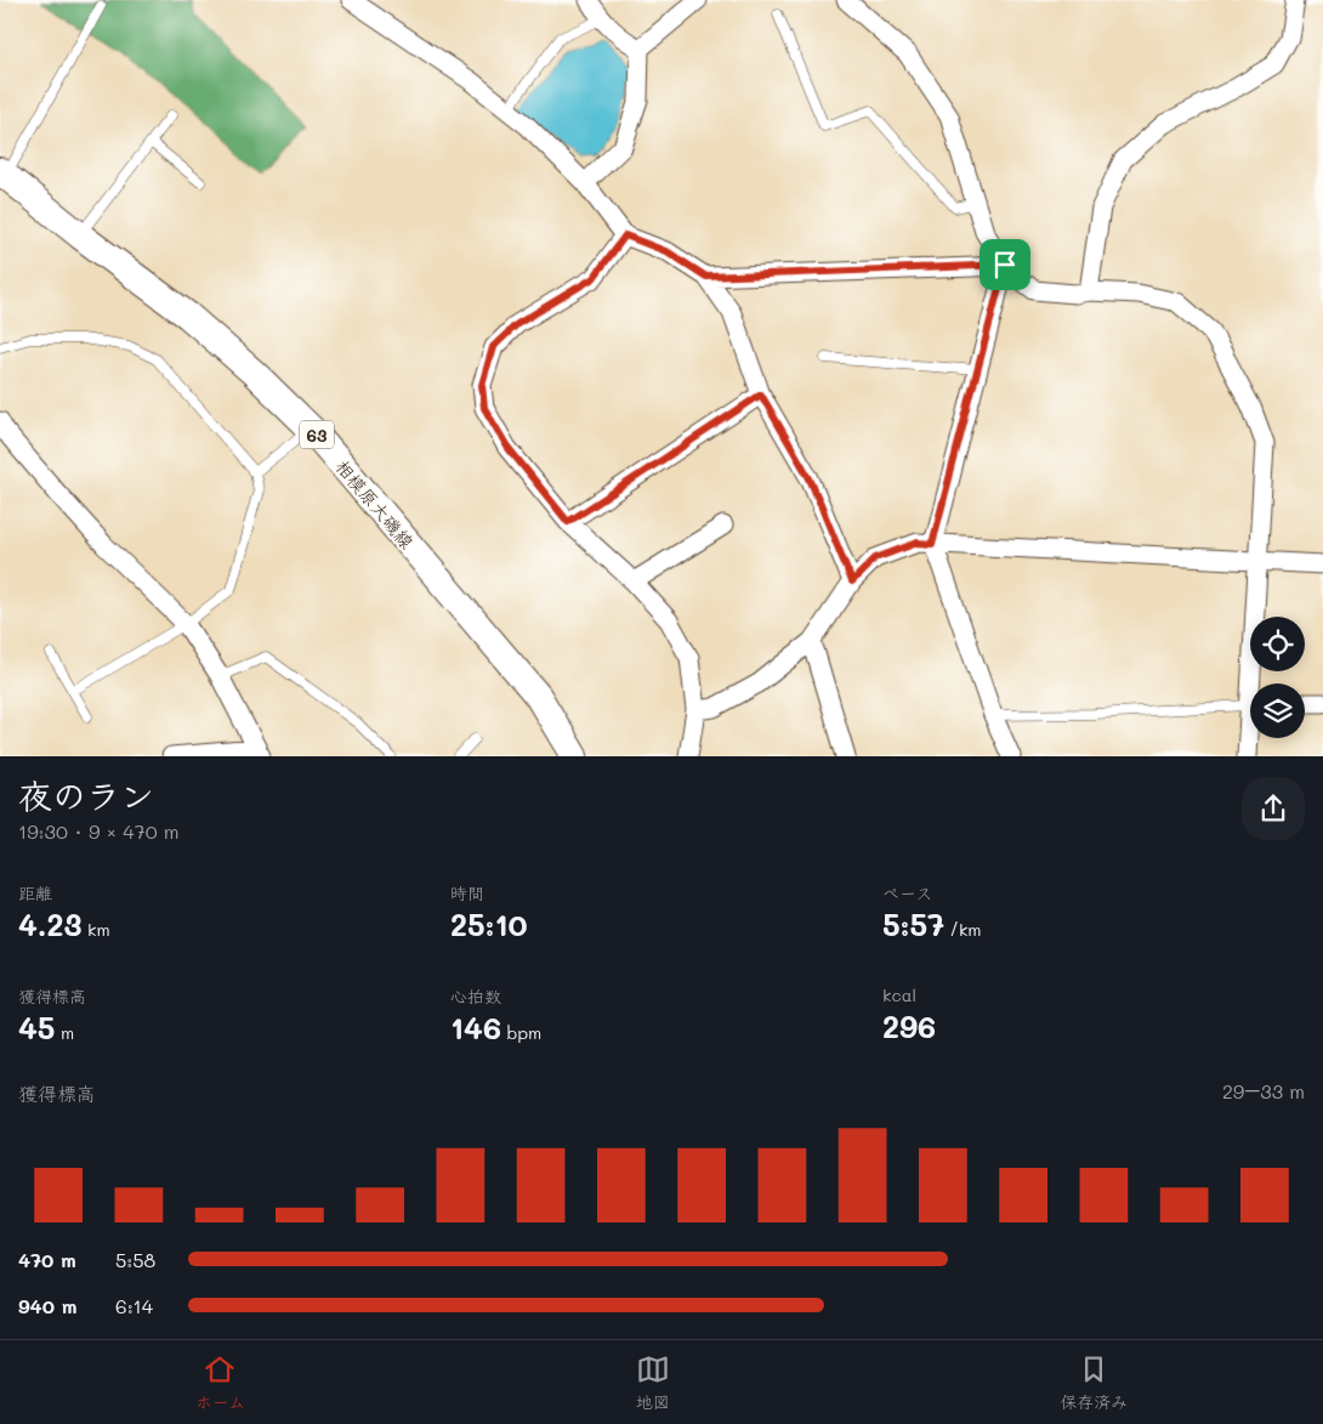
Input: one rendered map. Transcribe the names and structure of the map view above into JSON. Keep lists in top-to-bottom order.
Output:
{
  "streets": {
    "main road": ["63", "相模原大磯線"]
  },
  "page": {
    "heading": ["夜のラン", "19:30 · 9 × 470 m"],
    "stats": [
      ["距離", "4.23 km"],
      ["時間", "25:10"],
      ["ペース", "5:57 /km"],
      ["獲得標高", "45 m"],
      ["心拍数", "146 bpm"],
      ["kcal", "296"]
    ],
    "chart": ["獲得標高", "29–33 m"],
    "list": [
      {
        "name": "470 m",
        "note": "5:58"
      },
      {
        "name": "940 m",
        "note": "6:14"
      }
    ],
    "tabs": ["ホーム", "地図", "保存済み"]
  }
}
